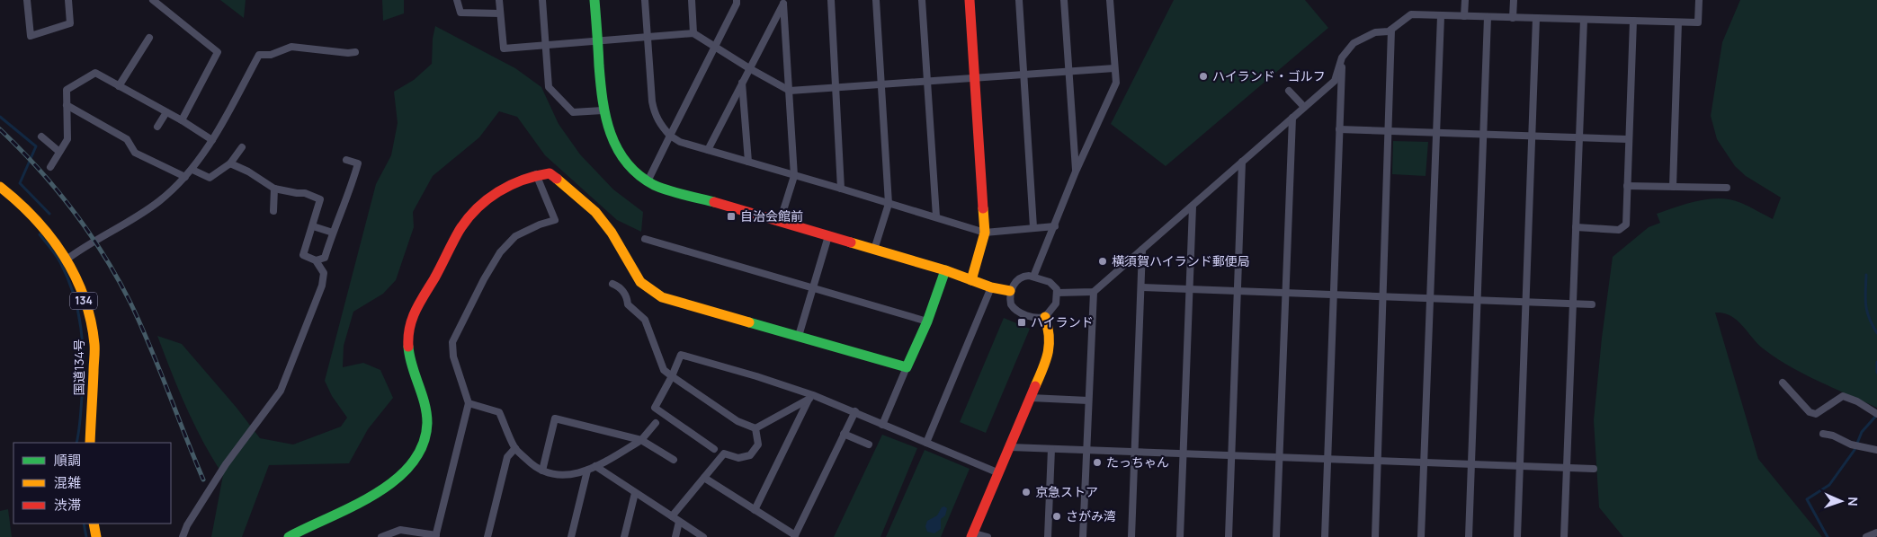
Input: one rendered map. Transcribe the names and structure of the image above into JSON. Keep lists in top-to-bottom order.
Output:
{
  "streets": {
    "main road": ["134", "国道134号"]
  },
  "places": {
    "other": [
      "ハイランド・ゴルフ",
      "横須賀ハイランド郵便局",
      "たっちゃん",
      "京急ストア",
      "さがみ湾"
    ],
    "transit": ["自治会館前", "ハイランド"]
  },
  "legend": ["順調", "混雑", "渋滞"],
  "north": "right"
}
